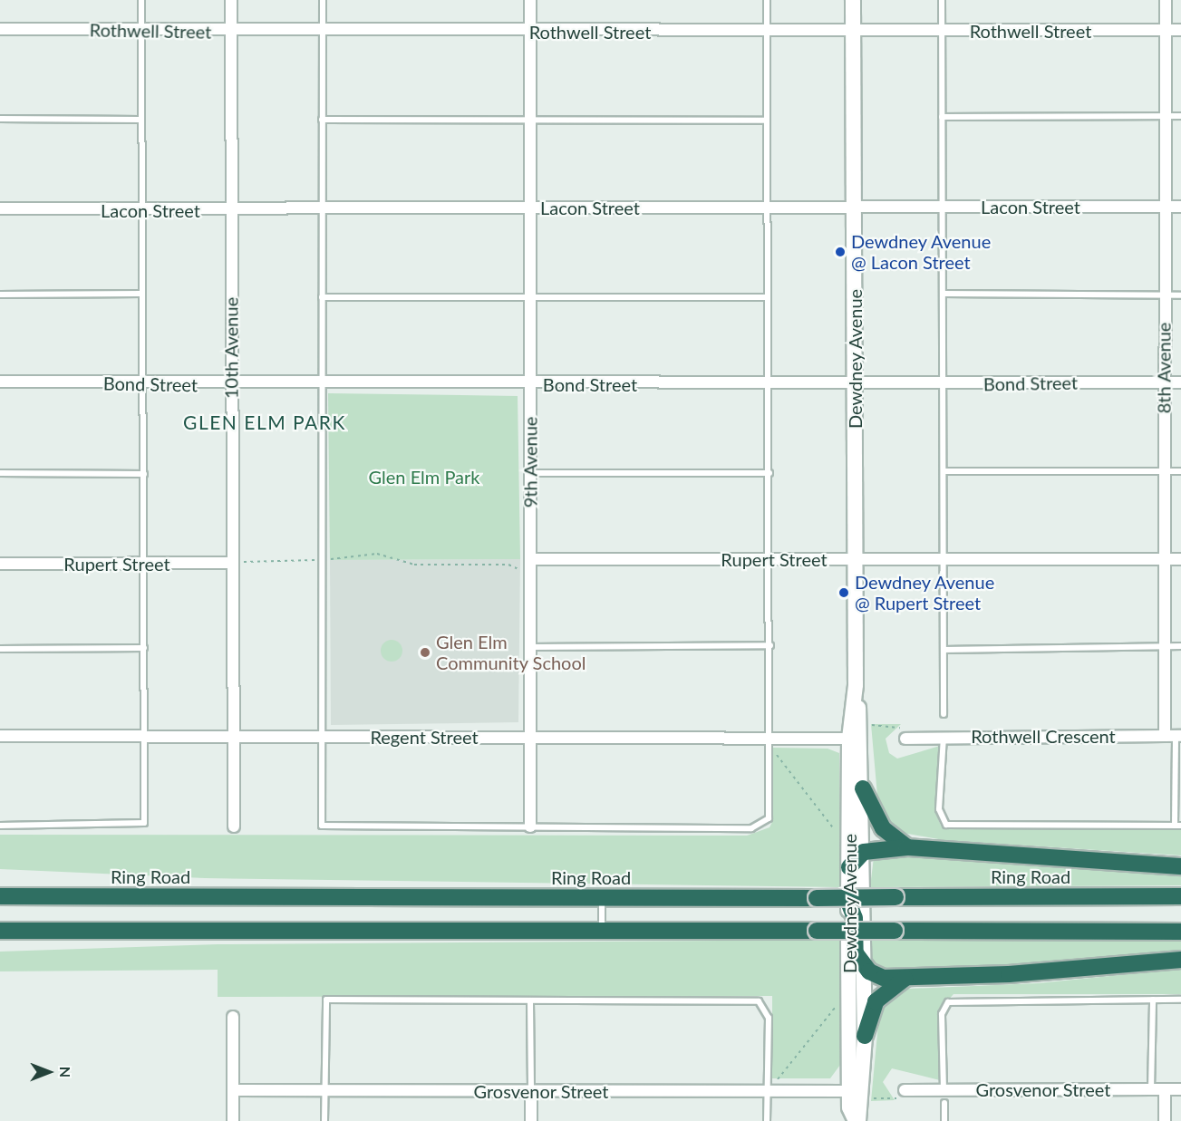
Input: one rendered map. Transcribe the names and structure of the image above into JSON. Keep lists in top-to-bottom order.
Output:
{
  "streets": {
    "highway": ["Ring Road"],
    "street": [
      "Rothwell Street",
      "Lacon Street",
      "10th Avenue",
      "Dewdney Avenue",
      "8th Avenue",
      "Bond Street",
      "9th Avenue",
      "Rupert Street",
      "Rothwell Crescent",
      "Regent Street",
      "Grosvenor Street"
    ]
  },
  "crossings": [
    ["Rothwell Street", "10th Avenue"],
    ["Rothwell Street", "Dewdney Avenue"],
    ["Rothwell Street", "8th Avenue"],
    ["Rothwell Street", "9th Avenue"],
    ["Lacon Street", "10th Avenue"],
    ["Lacon Street", "Dewdney Avenue"],
    ["Lacon Street", "8th Avenue"],
    ["Lacon Street", "9th Avenue"],
    ["10th Avenue", "Bond Street"],
    ["10th Avenue", "Rupert Street"],
    ["10th Avenue", "Regent Street"],
    ["Dewdney Avenue", "Bond Street"],
    ["Dewdney Avenue", "Rupert Street"],
    ["Dewdney Avenue", "Regent Street"],
    ["Dewdney Avenue", "Grosvenor Street"],
    ["8th Avenue", "Bond Street"],
    ["8th Avenue", "Rupert Street"],
    ["8th Avenue", "Rothwell Crescent"],
    ["Bond Street", "9th Avenue"],
    ["9th Avenue", "Rupert Street"],
    ["9th Avenue", "Regent Street"]
  ],
  "districts": ["GLEN ELM PARK"],
  "parks": ["Glen Elm Park"],
  "places": ["Dewdney Avenue @ Lacon Street", "Dewdney Avenue @ Rupert Street", "Glen Elm Community School"],
  "north": "right"
}
